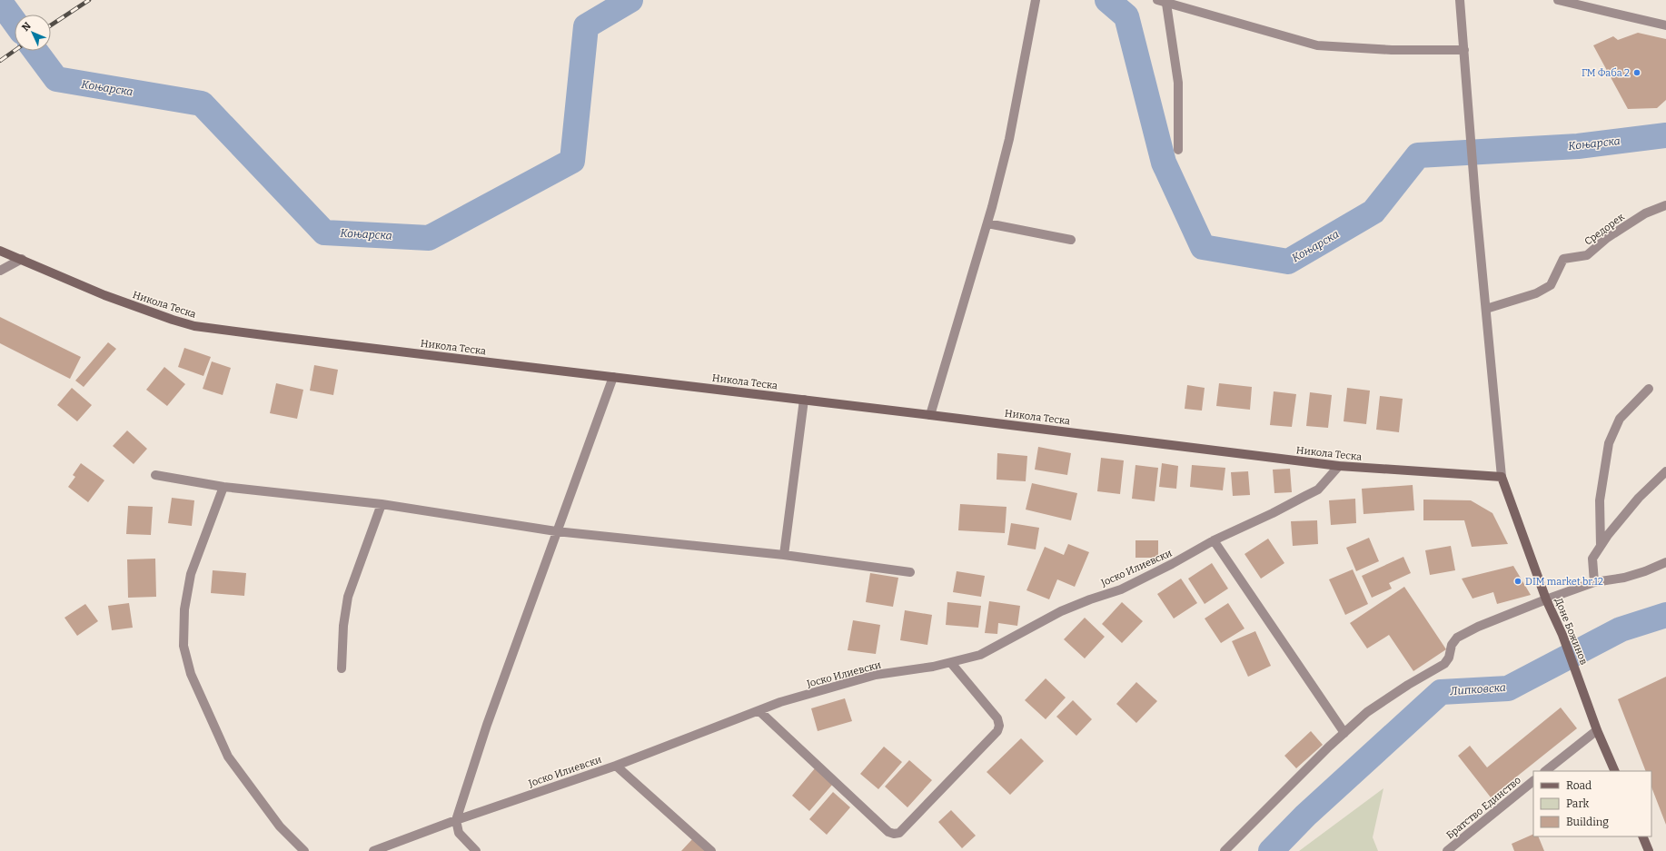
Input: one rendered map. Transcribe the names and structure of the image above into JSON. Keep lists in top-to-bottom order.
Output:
{
  "streets": {
    "main road": ["Никола Теска", "Доне Божинов"],
    "street": ["Средорек", "Јоско Илиевски", "Братство Единство"]
  },
  "crossings": [
    ["Никола Теска", "Јоско Илиевски"],
    ["Никола Теска", "Доне Божинов"]
  ],
  "water": ["Коњарска", "Липковска"],
  "places": ["ГМ Фаба 2", "DIM market br.12"],
  "legend": ["Road", "Park", "Building"],
  "north": "top left"
}
